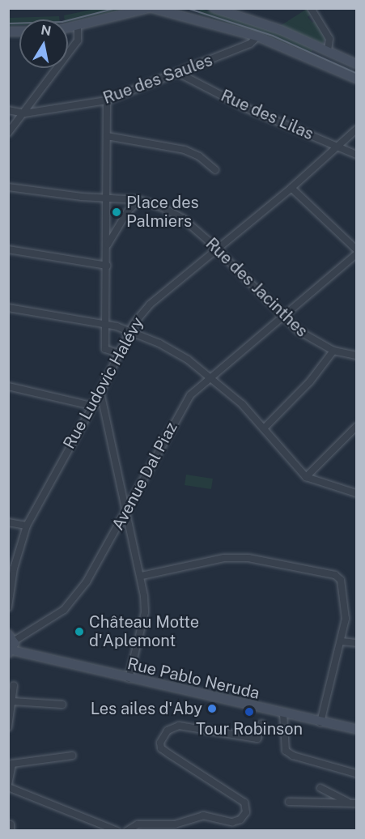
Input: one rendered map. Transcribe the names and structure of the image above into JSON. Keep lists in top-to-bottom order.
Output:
{
  "streets": {
    "street": [
      "Rue des Saules",
      "Rue des Lilas",
      "Rue des Jacinthes",
      "Rue Ludovic Halévy",
      "Avenue Dal Piaz",
      "Rue Pablo Neruda"
    ]
  },
  "crossings": [
    ["Rue des Saules", "Rue des Lilas"],
    ["Rue des Lilas", "Rue Ludovic Halévy"],
    ["Rue des Jacinthes", "Rue Ludovic Halévy"],
    ["Rue des Jacinthes", "Avenue Dal Piaz"]
  ],
  "places": [
    "Place des Palmiers",
    "Château Motte d'Aplemont",
    "Les ailes d'Aby",
    "Tour Robinson"
  ],
  "north": "top"
}
